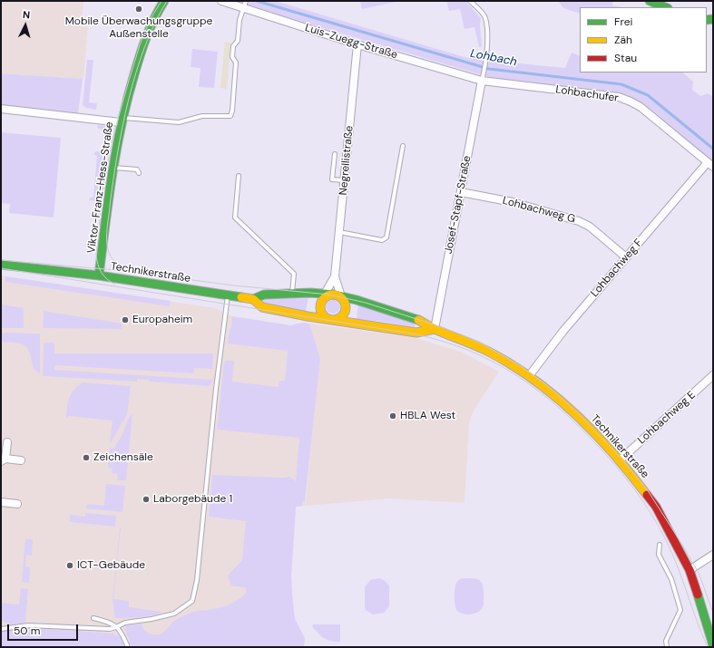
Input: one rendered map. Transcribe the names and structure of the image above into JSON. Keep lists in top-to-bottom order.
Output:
{
  "streets": {
    "street": [
      "Luis-Zuegg-Straße",
      "Lohbachufer",
      "Negrellistraße",
      "Viktor-Franz-Hess-Straße",
      "Josef-Stapf-Straße",
      "Lohbachweg G",
      "Lohbachweg F",
      "Technikerstraße",
      "Lohbachweg E"
    ]
  },
  "crossings": [
    ["Luis-Zuegg-Straße", "Lohbachufer"],
    ["Luis-Zuegg-Straße", "Negrellistraße"],
    ["Luis-Zuegg-Straße", "Josef-Stapf-Straße"],
    ["Lohbachufer", "Josef-Stapf-Straße"],
    ["Lohbachufer", "Lohbachweg F"],
    ["Negrellistraße", "Technikerstraße"],
    ["Viktor-Franz-Hess-Straße", "Technikerstraße"],
    ["Josef-Stapf-Straße", "Lohbachweg G"],
    ["Josef-Stapf-Straße", "Technikerstraße"],
    ["Lohbachweg G", "Lohbachweg F"],
    ["Lohbachweg F", "Technikerstraße"],
    ["Technikerstraße", "Lohbachweg E"]
  ],
  "water": ["Lohbach"],
  "places": [
    "Mobile Überwachungsgruppe Außenstelle",
    "Europaheim",
    "HBLA West",
    "Zeichensäle",
    "Laborgebäude 1",
    "ICT-Gebäude"
  ],
  "legend": ["Frei", "Zäh", "Stau"],
  "scale_bar": "50 m",
  "north": "top"
}
